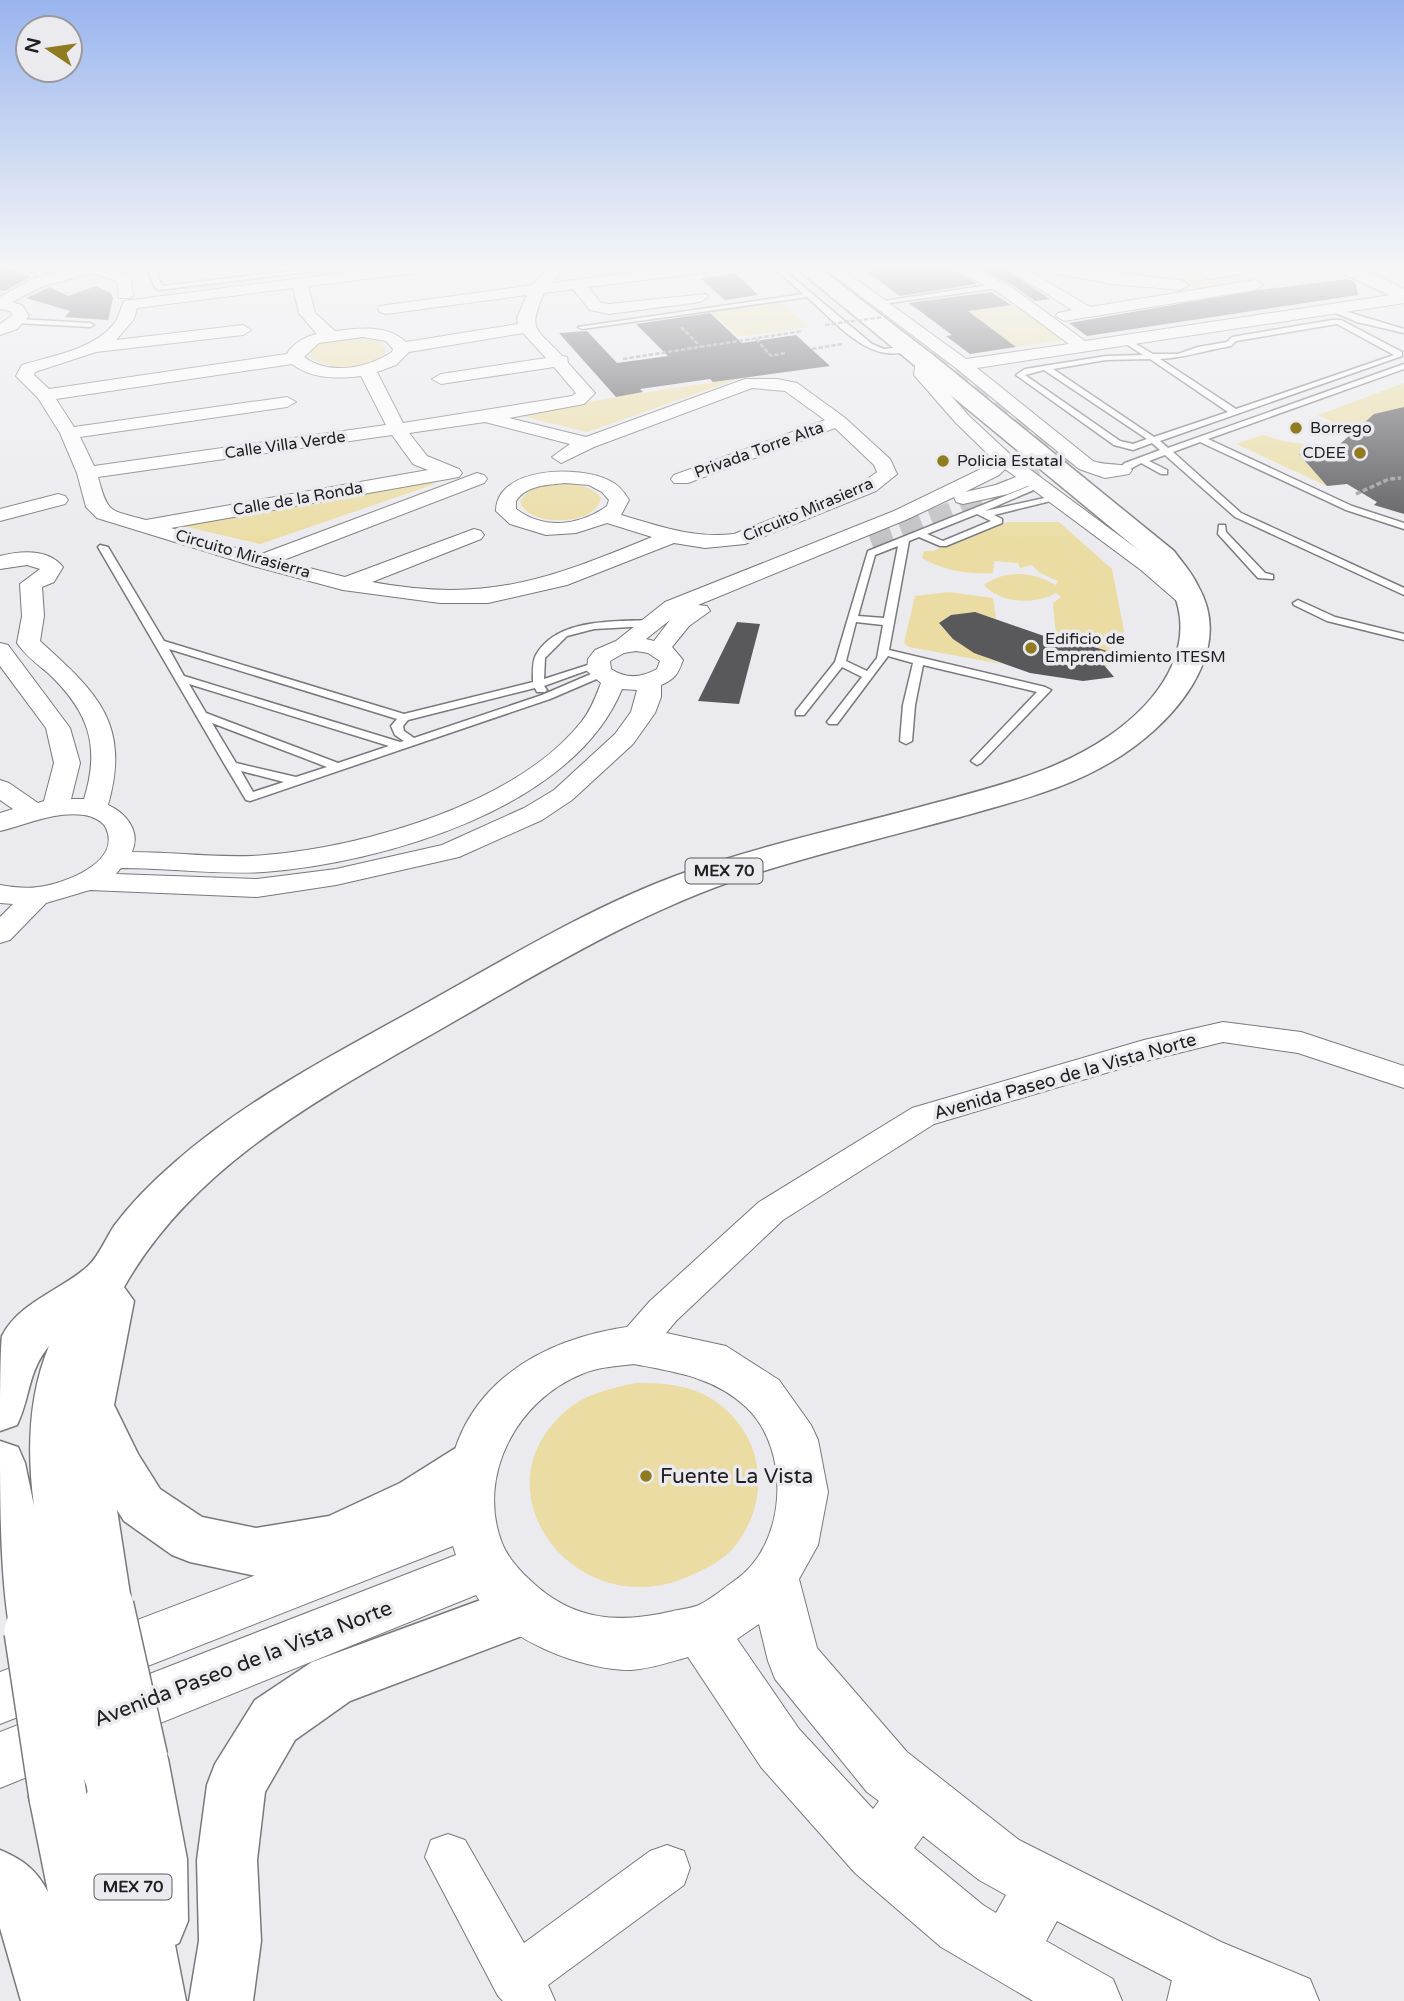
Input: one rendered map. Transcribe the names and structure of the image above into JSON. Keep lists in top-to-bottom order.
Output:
{
  "streets": {
    "highway": ["MEX 70"],
    "street": [
      "Calle Villa Verde",
      "Privada Torre Alta",
      "Calle de la Ronda",
      "Circuito Mirasierra",
      "Avenida Paseo de la Vista Norte"
    ]
  },
  "crossings": [
    ["Calle Villa Verde", "Circuito Mirasierra"],
    ["Privada Torre Alta", "Circuito Mirasierra"],
    ["Calle de la Ronda", "Circuito Mirasierra"]
  ],
  "places": [
    "Borrego",
    "CDEE",
    "Policia Estatal",
    "Edificio de Emprendimiento ITESM",
    "Fuente La Vista"
  ],
  "north": "left"
}
